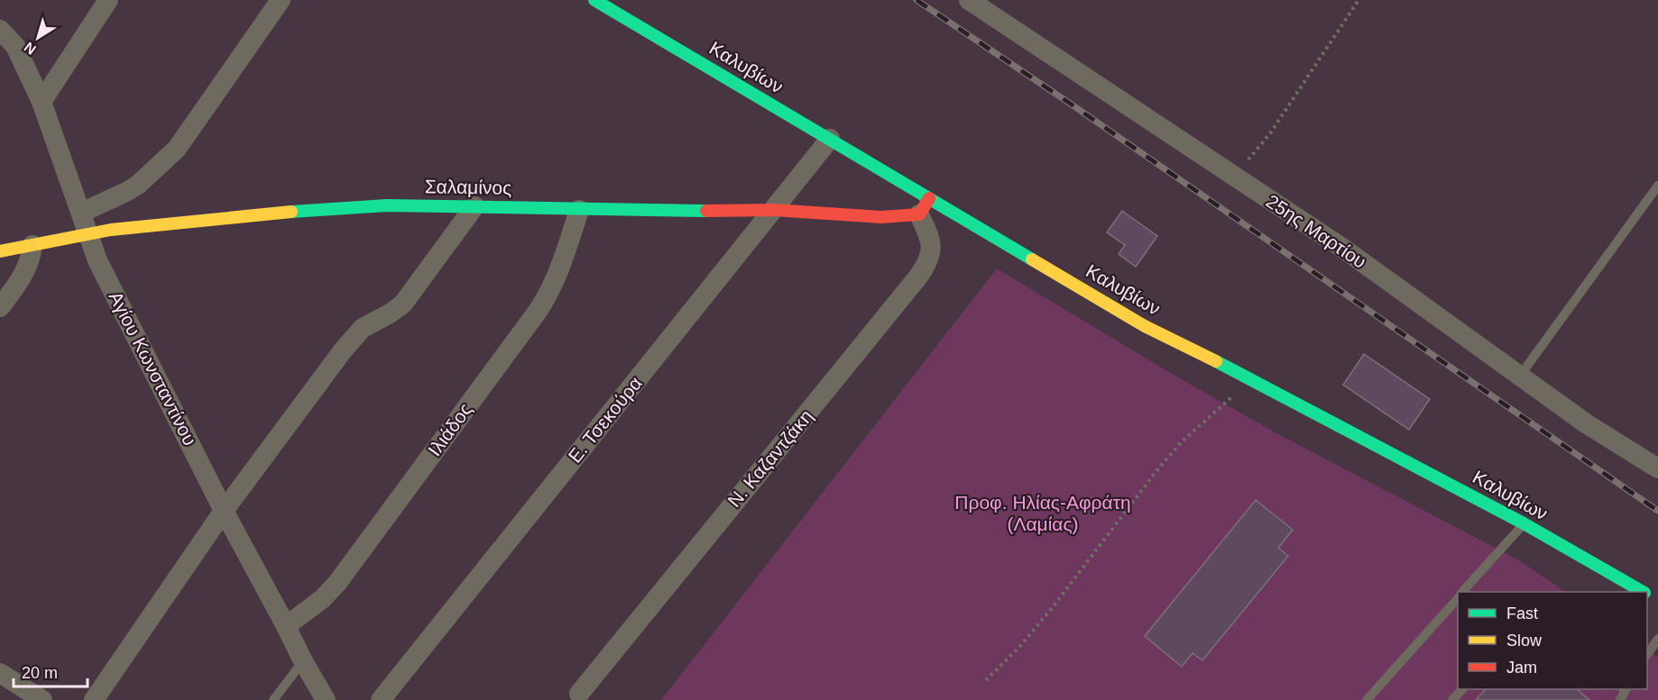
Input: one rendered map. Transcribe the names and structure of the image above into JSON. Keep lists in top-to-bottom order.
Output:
{
  "streets": {
    "main road": ["Καλυβίων", "Σαλαμίνος"],
    "street": [
      "25ης Μαρτίου",
      "Αγίου Κωνσταντίνου",
      "Ε. Τσεκούρα",
      "Ιλιάδος",
      "Ν. Καζαντζάκη"
    ]
  },
  "crossings": [
    ["Καλυβίων", "Σαλαμίνος"],
    ["Καλυβίων", "Ε. Τσεκούρα"],
    ["Καλυβίων", "Ν. Καζαντζάκη"],
    ["Σαλαμίνος", "Αγίου Κωνσταντίνου"],
    ["Σαλαμίνος", "Ε. Τσεκούρα"],
    ["Σαλαμίνος", "Ιλιάδος"],
    ["Σαλαμίνος", "Ν. Καζαντζάκη"],
    ["Αγίου Κωνσταντίνου", "Ιλιάδος"]
  ],
  "parks": ["Προφ. Ηλίας-Αφράτη (Λαμίας)"],
  "legend": ["Fast", "Slow", "Jam"],
  "scale_bar": "20 m",
  "north": "bottom left"
}
